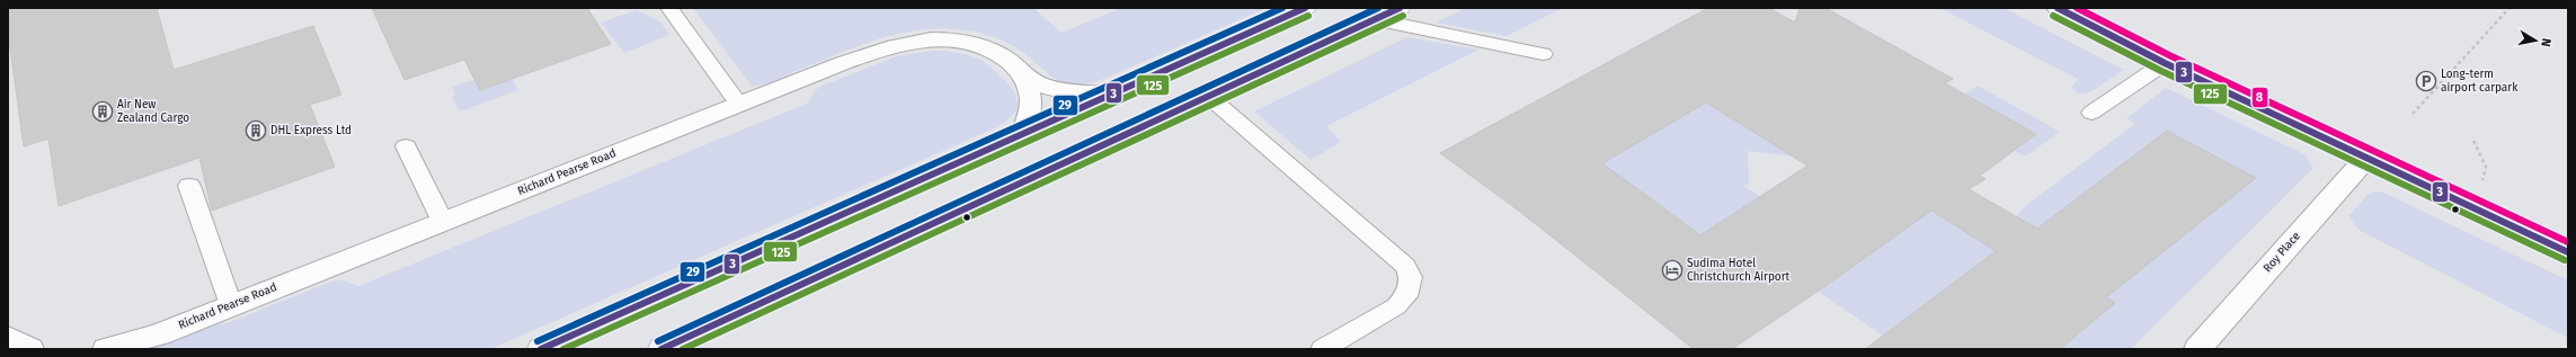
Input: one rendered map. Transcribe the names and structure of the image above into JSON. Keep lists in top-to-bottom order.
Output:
{
  "streets": {
    "street": ["Richard Pearse Road", "Roy Place"]
  },
  "places": {
    "parking": ["Long-term airport carpark"],
    "building": ["Air New Zealand Cargo", "DHL Express Ltd"],
    "hotel": ["Sudima Hotel Christchurch Airport"]
  },
  "lines": [
    "transit line 3",
    "transit line 29",
    "transit line 8",
    "transit line 125"
  ],
  "north": "right"
}
